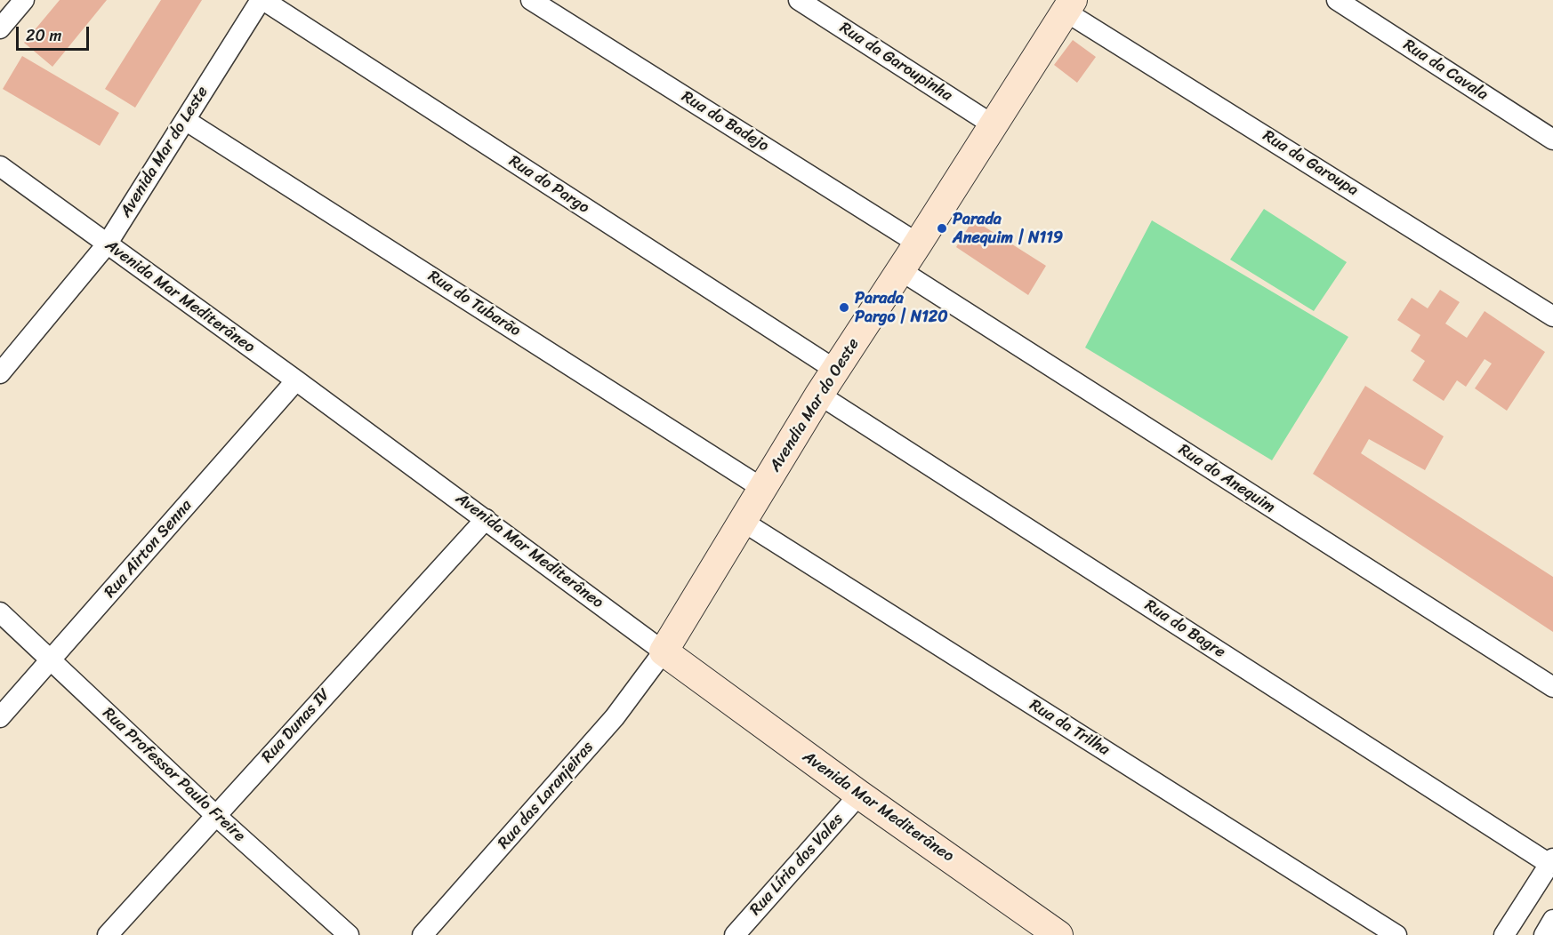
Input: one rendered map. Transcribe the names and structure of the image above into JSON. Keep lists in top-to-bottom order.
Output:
{
  "streets": {
    "street": [
      "Rua da Garoupinha",
      "Rua da Cavala",
      "Rua do Badejo",
      "Avenida Mar do Leste",
      "Rua da Garoupa",
      "Rua do Pargo",
      "Avenida Mar Mediterâneo",
      "Rua do Tubarão",
      "Avendia Mar do Oeste",
      "Rua do Anequim",
      "Rua Airton Senna",
      "Rua do Bagre",
      "Rua Dunas IV",
      "Rua da Trilha",
      "Rua Professor Paulo Freire",
      "Rua das Laranjeiras",
      "Rua Lírio dos Vales"
    ]
  },
  "crossings": [
    ["Rua da Garoupinha", "Avendia Mar do Oeste"],
    ["Rua do Badejo", "Avendia Mar do Oeste"],
    ["Avenida Mar do Leste", "Rua do Pargo"],
    ["Avenida Mar do Leste", "Avenida Mar Mediterâneo"],
    ["Avenida Mar do Leste", "Rua do Tubarão"],
    ["Rua da Garoupa", "Avendia Mar do Oeste"],
    ["Rua do Pargo", "Avendia Mar do Oeste"],
    ["Avenida Mar Mediterâneo", "Avendia Mar do Oeste"],
    ["Avenida Mar Mediterâneo", "Rua Airton Senna"],
    ["Avenida Mar Mediterâneo", "Rua Dunas IV"],
    ["Avenida Mar Mediterâneo", "Rua das Laranjeiras"],
    ["Avenida Mar Mediterâneo", "Rua Lírio dos Vales"],
    ["Rua do Tubarão", "Avendia Mar do Oeste"],
    ["Avendia Mar do Oeste", "Rua do Anequim"],
    ["Avendia Mar do Oeste", "Rua do Bagre"],
    ["Avendia Mar do Oeste", "Rua da Trilha"],
    ["Avendia Mar do Oeste", "Rua das Laranjeiras"],
    ["Rua Airton Senna", "Rua Professor Paulo Freire"],
    ["Rua Dunas IV", "Rua Professor Paulo Freire"]
  ],
  "places": ["Parada Anequim | N119", "Parada Pargo | N120"],
  "scale_bar": "20 m"
}
